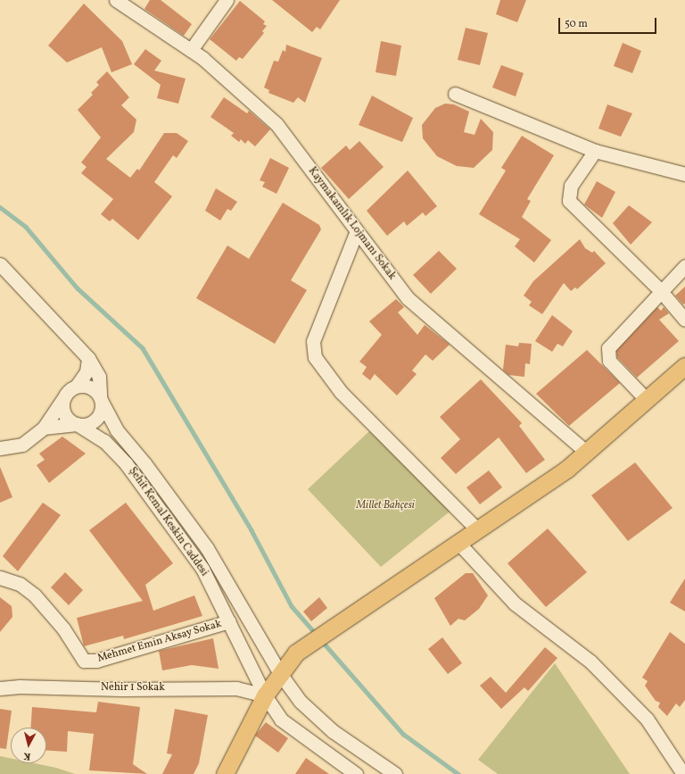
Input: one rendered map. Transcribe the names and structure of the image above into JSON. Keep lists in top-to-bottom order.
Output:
{
  "streets": {
    "street": [
      "Kaymakamlık Lojmanı Sokak",
      "Şehit Kemal Keskin Caddesi",
      "Mehmet Emin Aksay Sokak",
      "Nehir 1 Sokak"
    ]
  },
  "crossings": [
    ["Şehit Kemal Keskin Caddesi", "Mehmet Emin Aksay Sokak"],
    ["Şehit Kemal Keskin Caddesi", "Nehir 1 Sokak"]
  ],
  "parks": ["Millet Bahçesi"],
  "scale_bar": "50 m",
  "north": "bottom"
}
